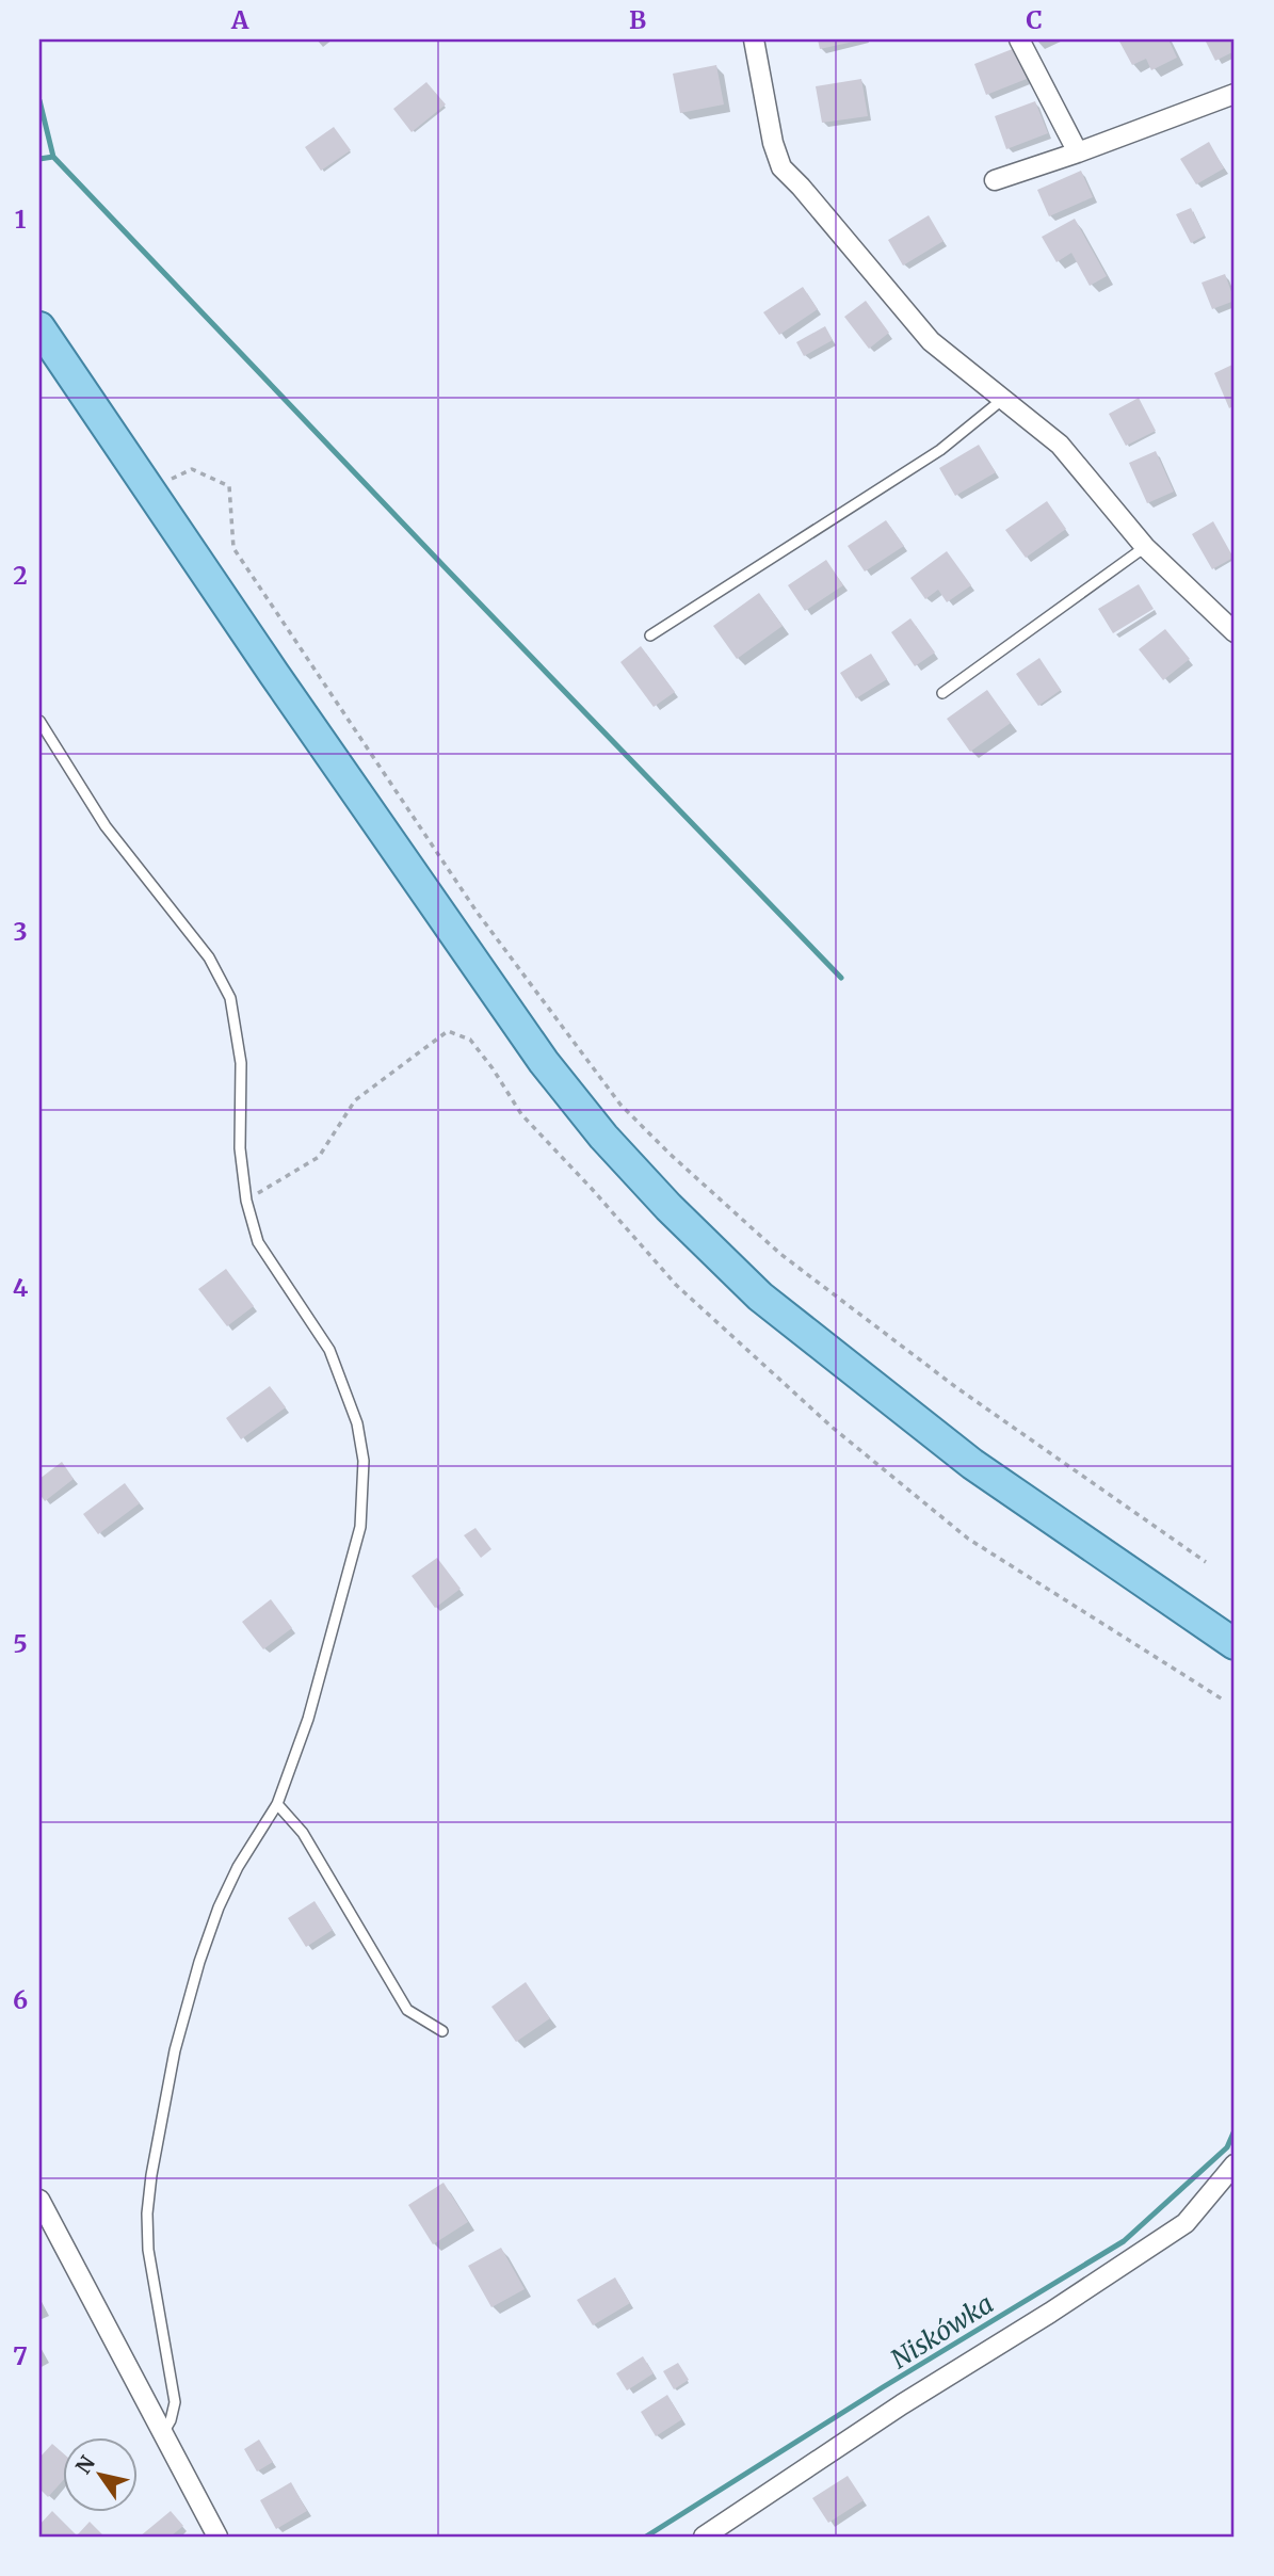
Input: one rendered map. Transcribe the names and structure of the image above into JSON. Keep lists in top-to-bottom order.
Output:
{
  "water": ["Niskówka"],
  "north": "top left",
  "grid": {
    "columns": ["A", "B", "C"],
    "rows": [
      "1",
      "2",
      "3",
      "4",
      "5",
      "6",
      "7"
    ]
  }
}
